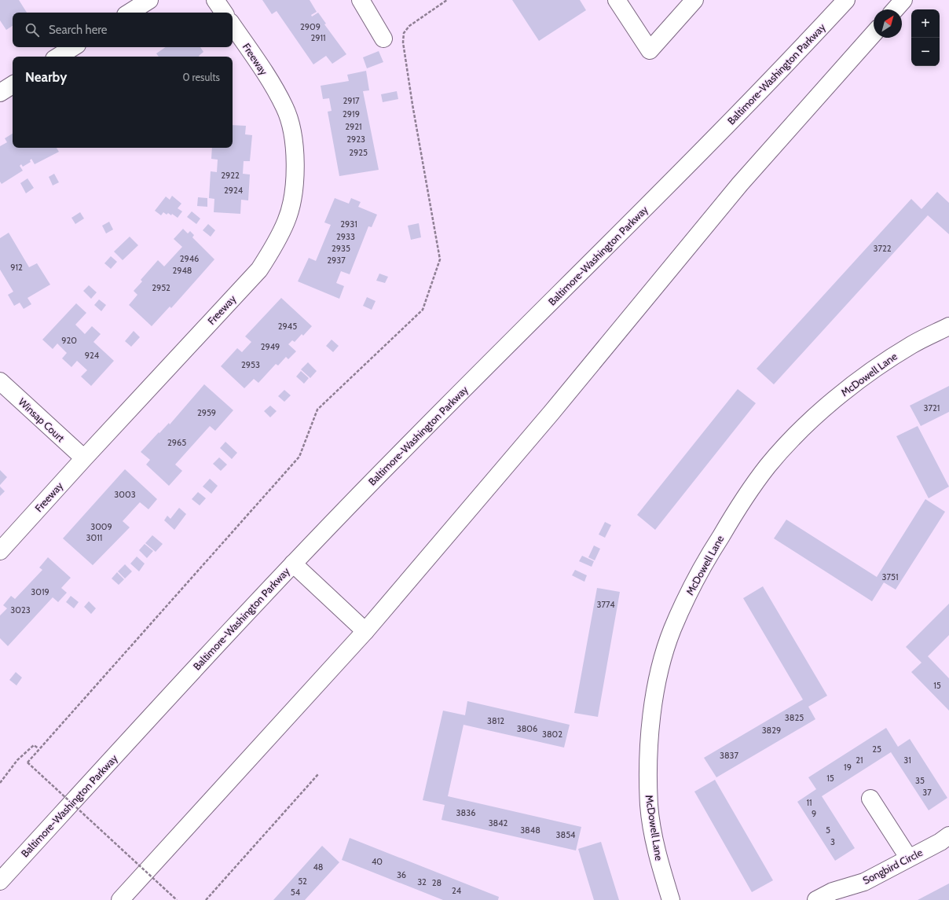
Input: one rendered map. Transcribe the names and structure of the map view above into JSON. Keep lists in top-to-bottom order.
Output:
{
  "streets": {
    "main road": [
      "Freeway",
      "Baltimore-Washington Parkway",
      "McDowell Lane",
      "Winsap Court",
      "Songbird Circle"
    ]
  },
  "crossings": [
    ["Freeway", "Winsap Court"]
  ],
  "house_numbers": [
    "2909",
    "2911",
    "2917",
    "2919",
    "2921",
    "2923",
    "2925",
    "2922",
    "2924",
    "2931",
    "2933",
    "2935",
    "3722",
    "2946",
    "2937",
    "912",
    "2948",
    "2952",
    "2945",
    "920",
    "2949",
    "924",
    "2953",
    "3721",
    "2959",
    "2965",
    "3003",
    "3009",
    "3011",
    "3751",
    "3019",
    "3774",
    "3023",
    "15",
    "3825",
    "3812",
    "3806",
    "3829",
    "3802",
    "25",
    "3837",
    "21",
    "31",
    "19",
    "15",
    "35",
    "37",
    "11",
    "3836",
    "9",
    "3842",
    "3848",
    "5",
    "3854",
    "3",
    "40",
    "48",
    "36",
    "52",
    "32",
    "28",
    "24",
    "54"
  ],
  "north": "top right",
  "page": {
    "map_buttons": ["+", "−"],
    "search": "Search here",
    "heading": ["Nearby", "0 results"]
  }
}
